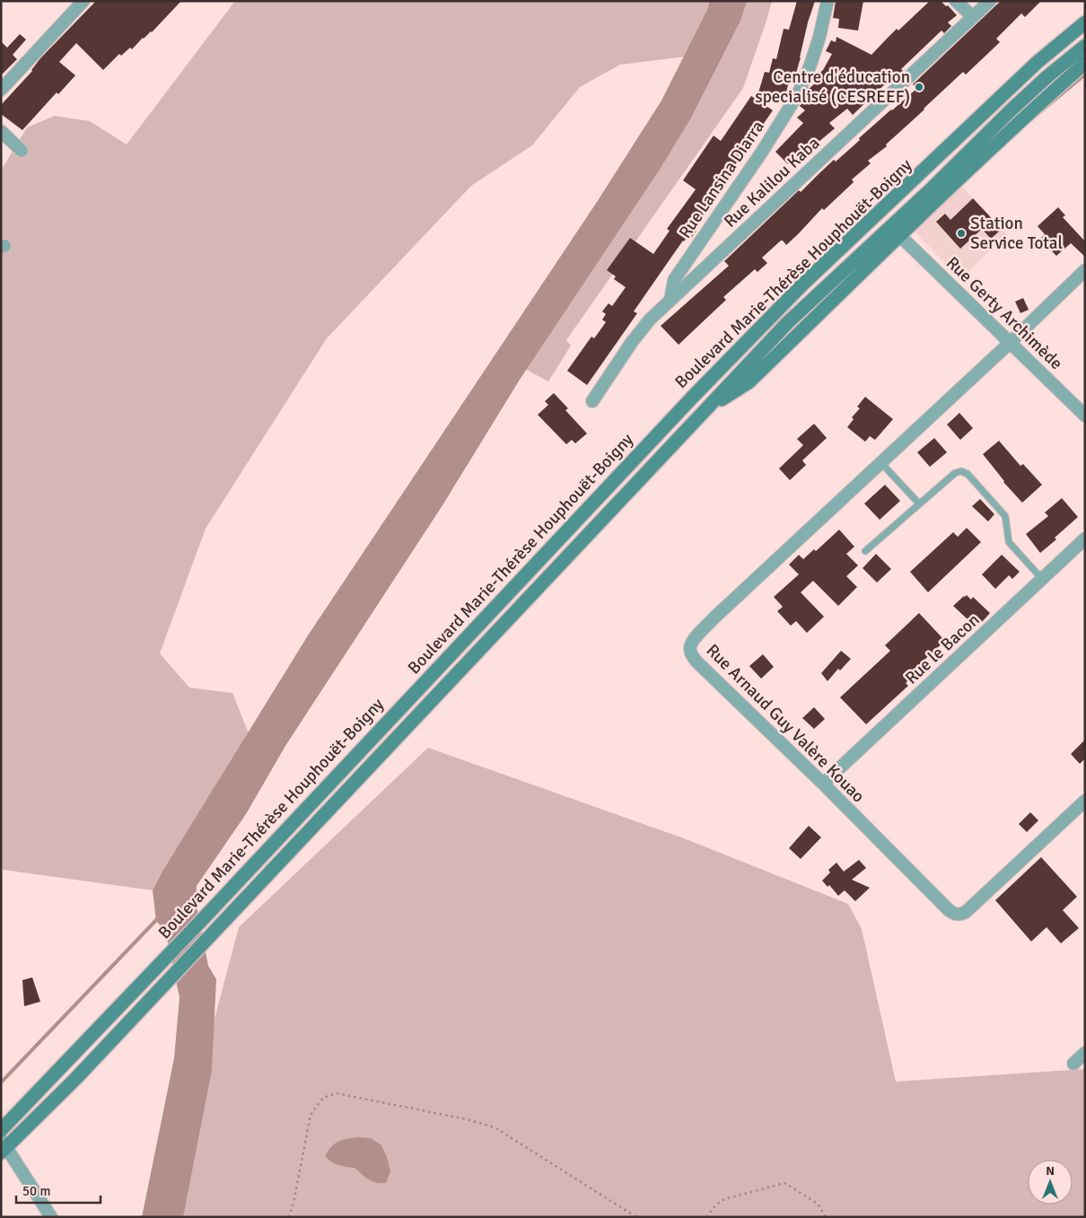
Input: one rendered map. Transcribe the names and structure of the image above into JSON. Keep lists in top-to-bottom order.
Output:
{
  "streets": {
    "main road": ["Boulevard Marie-Thérèse Houphouët-Boigny"],
    "street": [
      "Rue Lansina Diarra",
      "Rue Kalilou Kaba",
      "Rue Gerty Archimède",
      "Rue le Bacon",
      "Rue Arnaud Guy Valère Kouao"
    ]
  },
  "crossings": [
    ["Rue Lansina Diarra", "Rue Kalilou Kaba"],
    ["Rue Gerty Archimède", "Rue Arnaud Guy Valère Kouao"],
    ["Rue le Bacon", "Rue Arnaud Guy Valère Kouao"]
  ],
  "places": ["Centre d'éducation specialisé (CESREEF)", "Station Service Total"],
  "scale_bar": "50 m",
  "north": "top"
}
